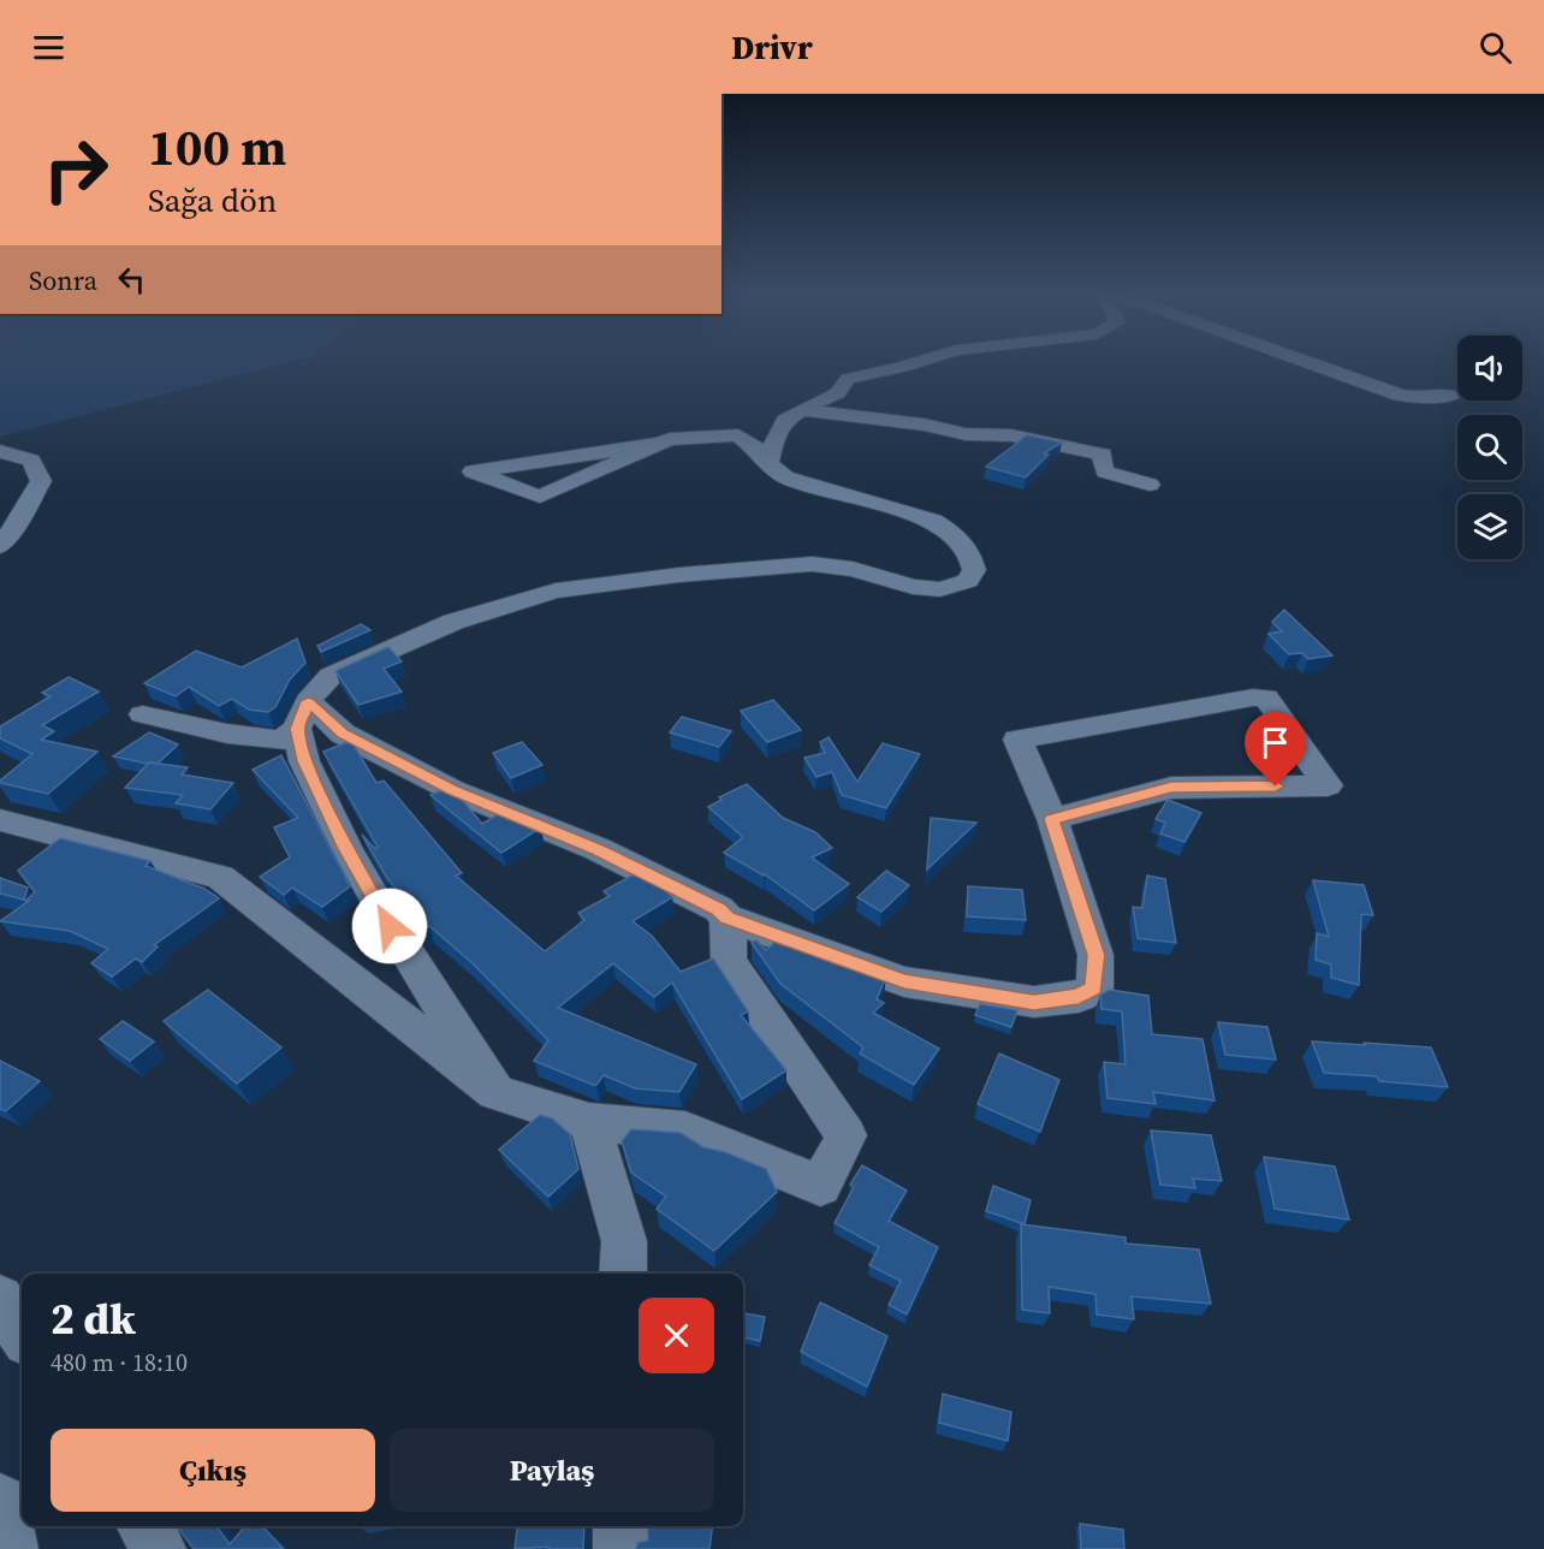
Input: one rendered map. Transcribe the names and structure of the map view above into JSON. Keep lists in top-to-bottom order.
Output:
{
  "page": {
    "header": "Drivr",
    "turn": ["100 m", "Sağa dön"],
    "then": "Sonra",
    "heading": ["2 dk", "480 m · 18:10"],
    "buttons": ["Çıkış", "Paylaş"]
  }
}
